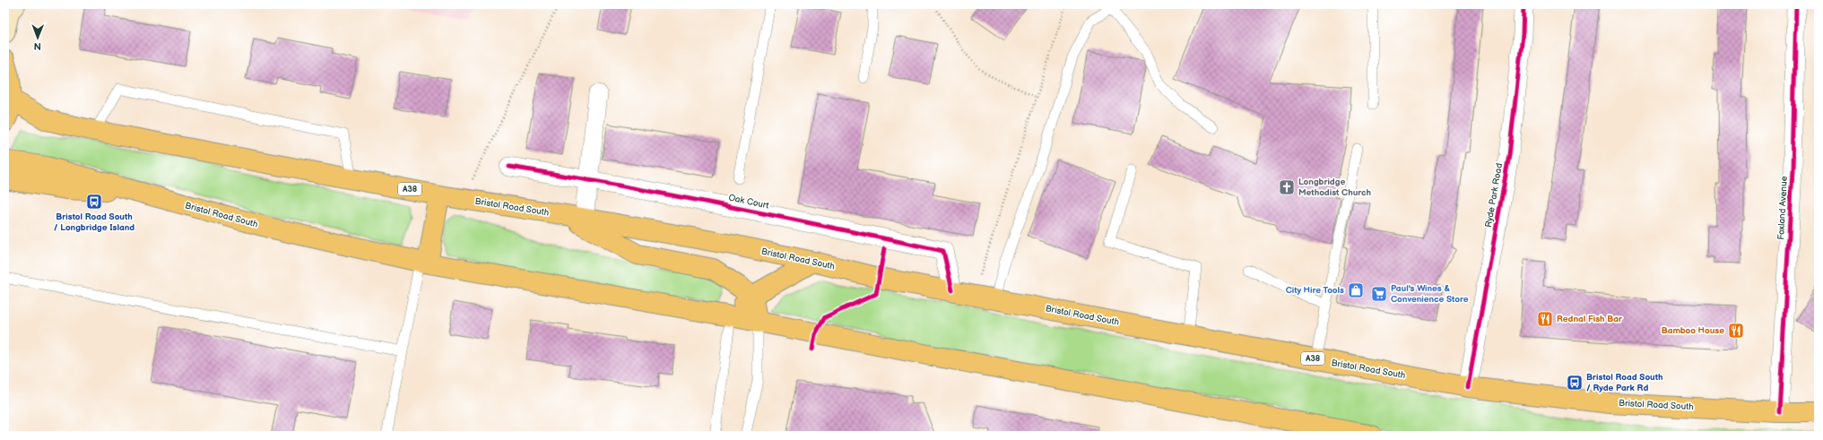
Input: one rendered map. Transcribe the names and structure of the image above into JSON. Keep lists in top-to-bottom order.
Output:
{
  "streets": {
    "highway": ["A38", "Bristol Road South"],
    "street": ["Ryde Park Road", "Oak Court", "Foxland Avenue"]
  },
  "crossings": [
    ["Ryde Park Road", "Bristol Road South"],
    ["Oak Court", "Bristol Road South"],
    ["Bristol Road South", "Foxland Avenue"]
  ],
  "places": {
    "church": ["Longbridge Methodist Church"],
    "bus stop": ["Bristol Road South / Longbridge Island", "Bristol Road South / Ryde Park Rd"],
    "shop": ["City Hire Tools"],
    "supermarket": ["Paul's Wines & Convenience Store"],
    "restaurant": ["Rednal Fish Bar", "Bamboo House"]
  },
  "north": "bottom"
}
